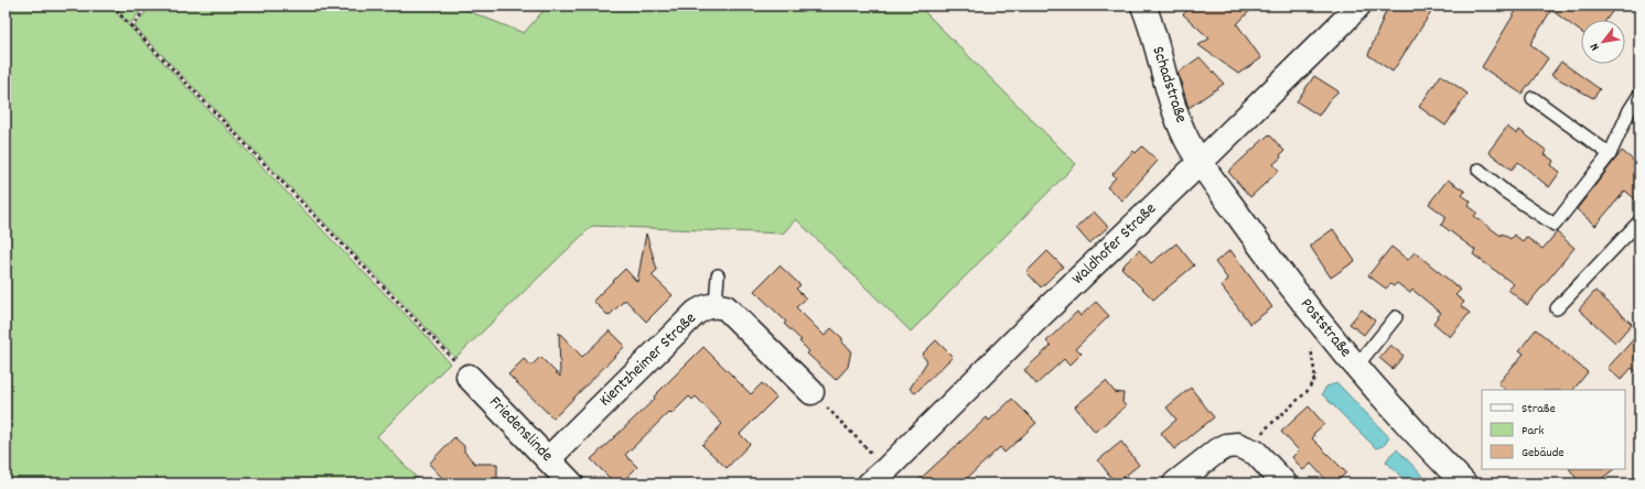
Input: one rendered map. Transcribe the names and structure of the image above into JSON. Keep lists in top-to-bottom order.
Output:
{
  "streets": {
    "street": [
      "Schadstraße",
      "Waldhofer Straße",
      "Poststraße",
      "Kientzheimer Straße",
      "Friedenslinde"
    ]
  },
  "crossings": [
    ["Schadstraße", "Waldhofer Straße"],
    ["Schadstraße", "Poststraße"],
    ["Waldhofer Straße", "Poststraße"],
    ["Kientzheimer Straße", "Friedenslinde"]
  ],
  "legend": ["Straße", "Park", "Gebäude"],
  "north": "bottom left"
}
